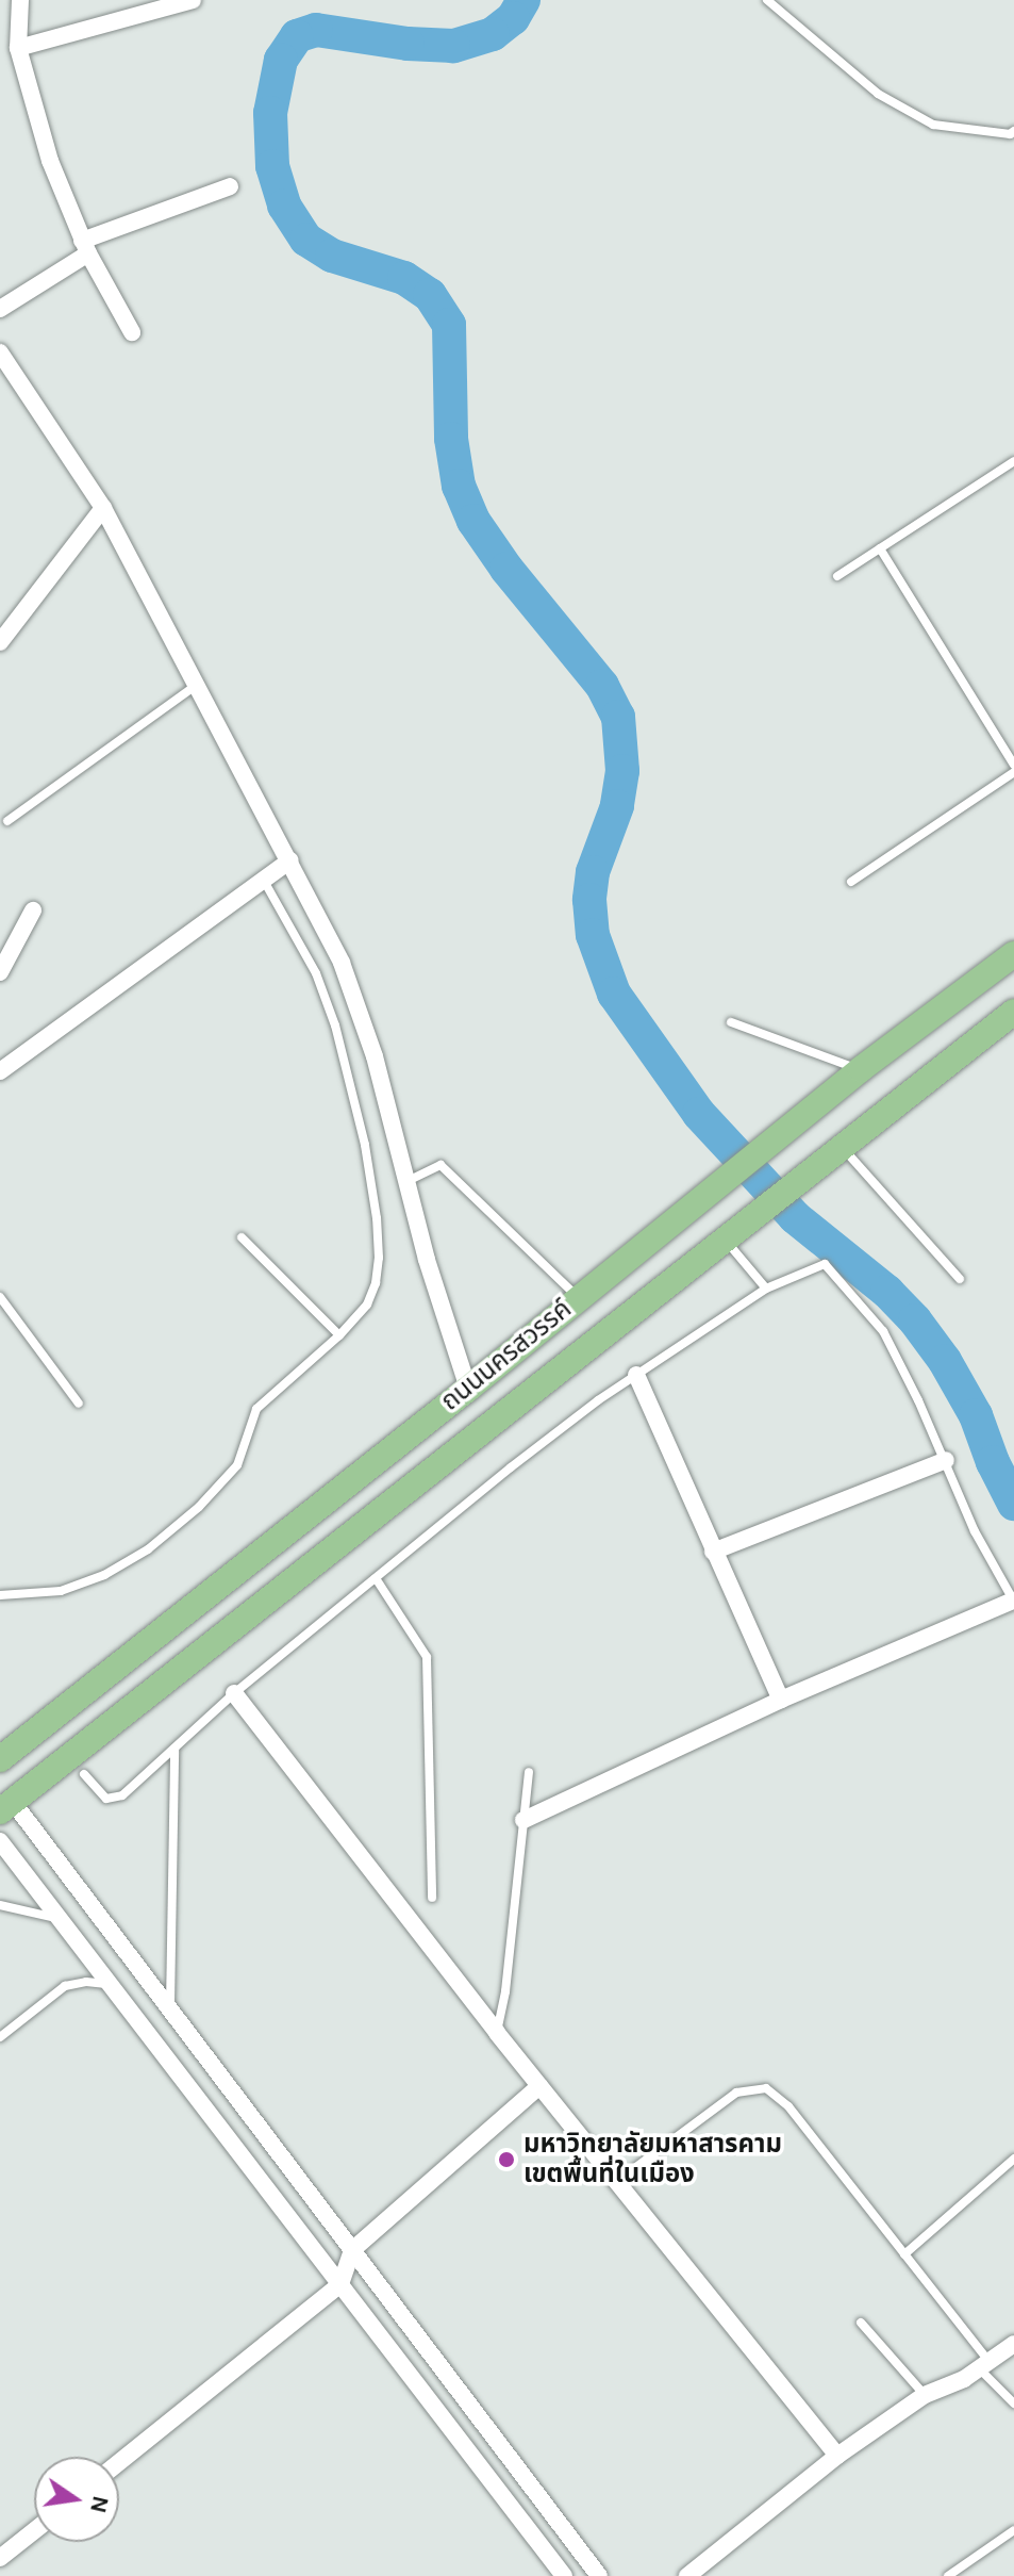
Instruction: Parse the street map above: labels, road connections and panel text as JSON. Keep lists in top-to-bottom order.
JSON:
{
  "streets": {
    "main road": ["ถนนนครสวรรค์"]
  },
  "places": ["มหาวิทยาลัยมหาสารคาม เขตพื้นที่ในเมือง"],
  "north": "right"
}
